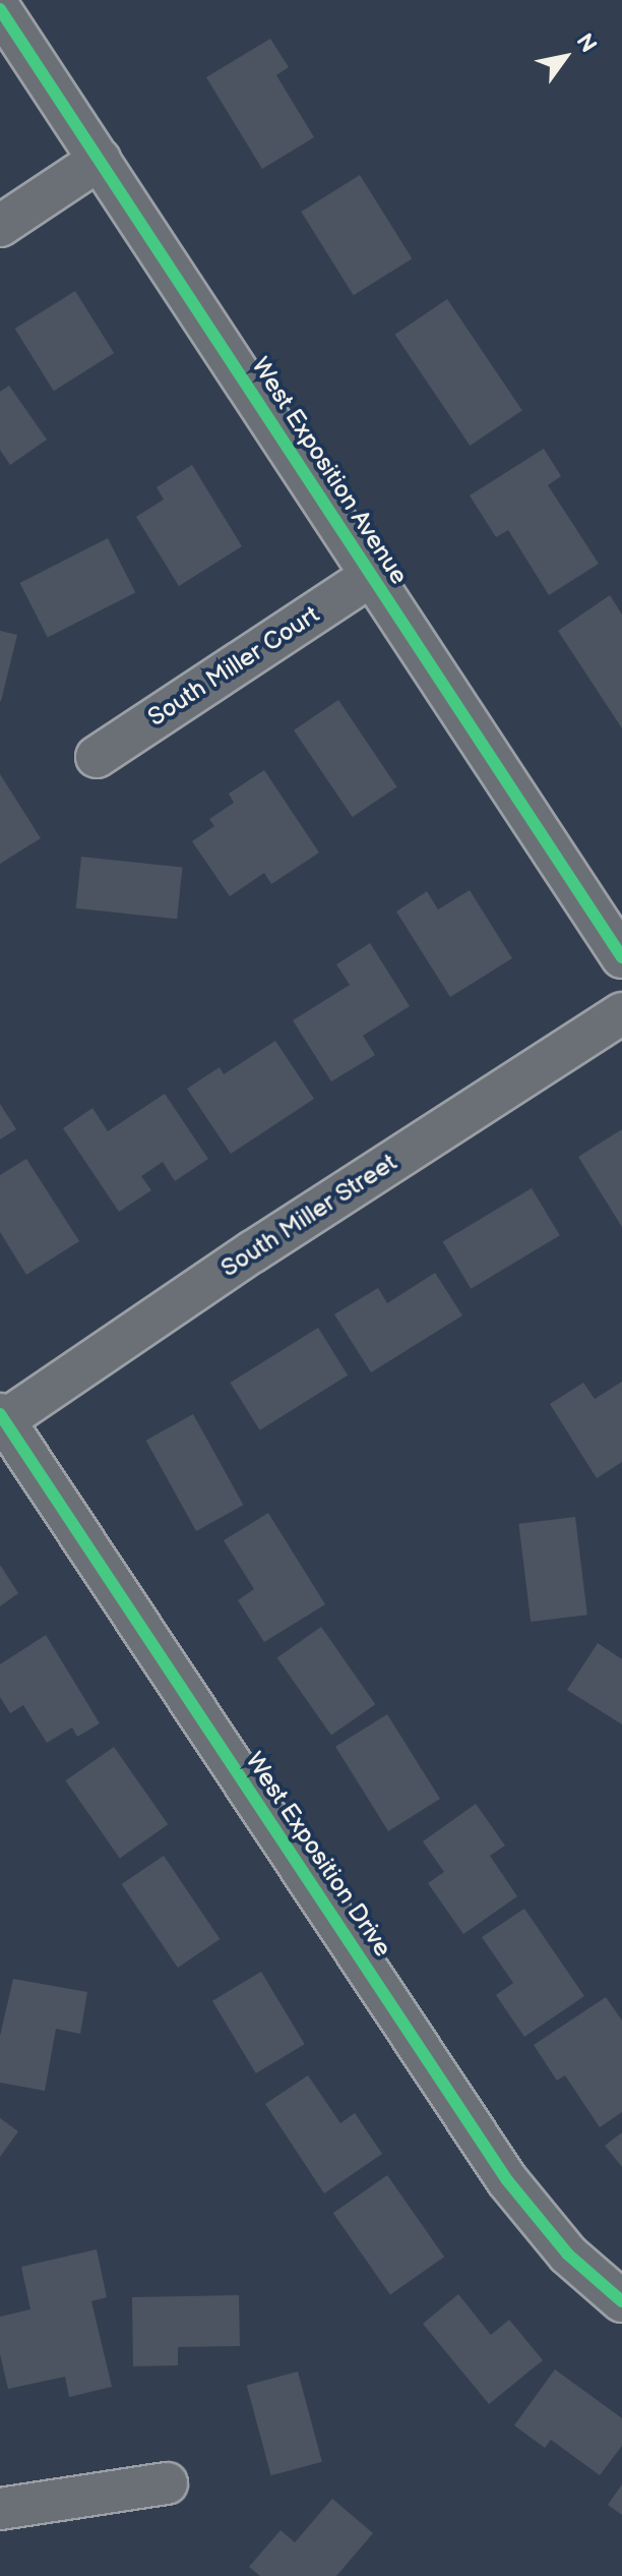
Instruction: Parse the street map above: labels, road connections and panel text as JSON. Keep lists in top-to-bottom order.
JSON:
{
  "streets": {
    "street": [
      "West Exposition Avenue",
      "South Miller Court",
      "South Miller Street",
      "West Exposition Drive"
    ]
  },
  "crossings": [
    ["West Exposition Avenue", "South Miller Court"],
    ["South Miller Street", "West Exposition Drive"]
  ],
  "north": "top right"
}
